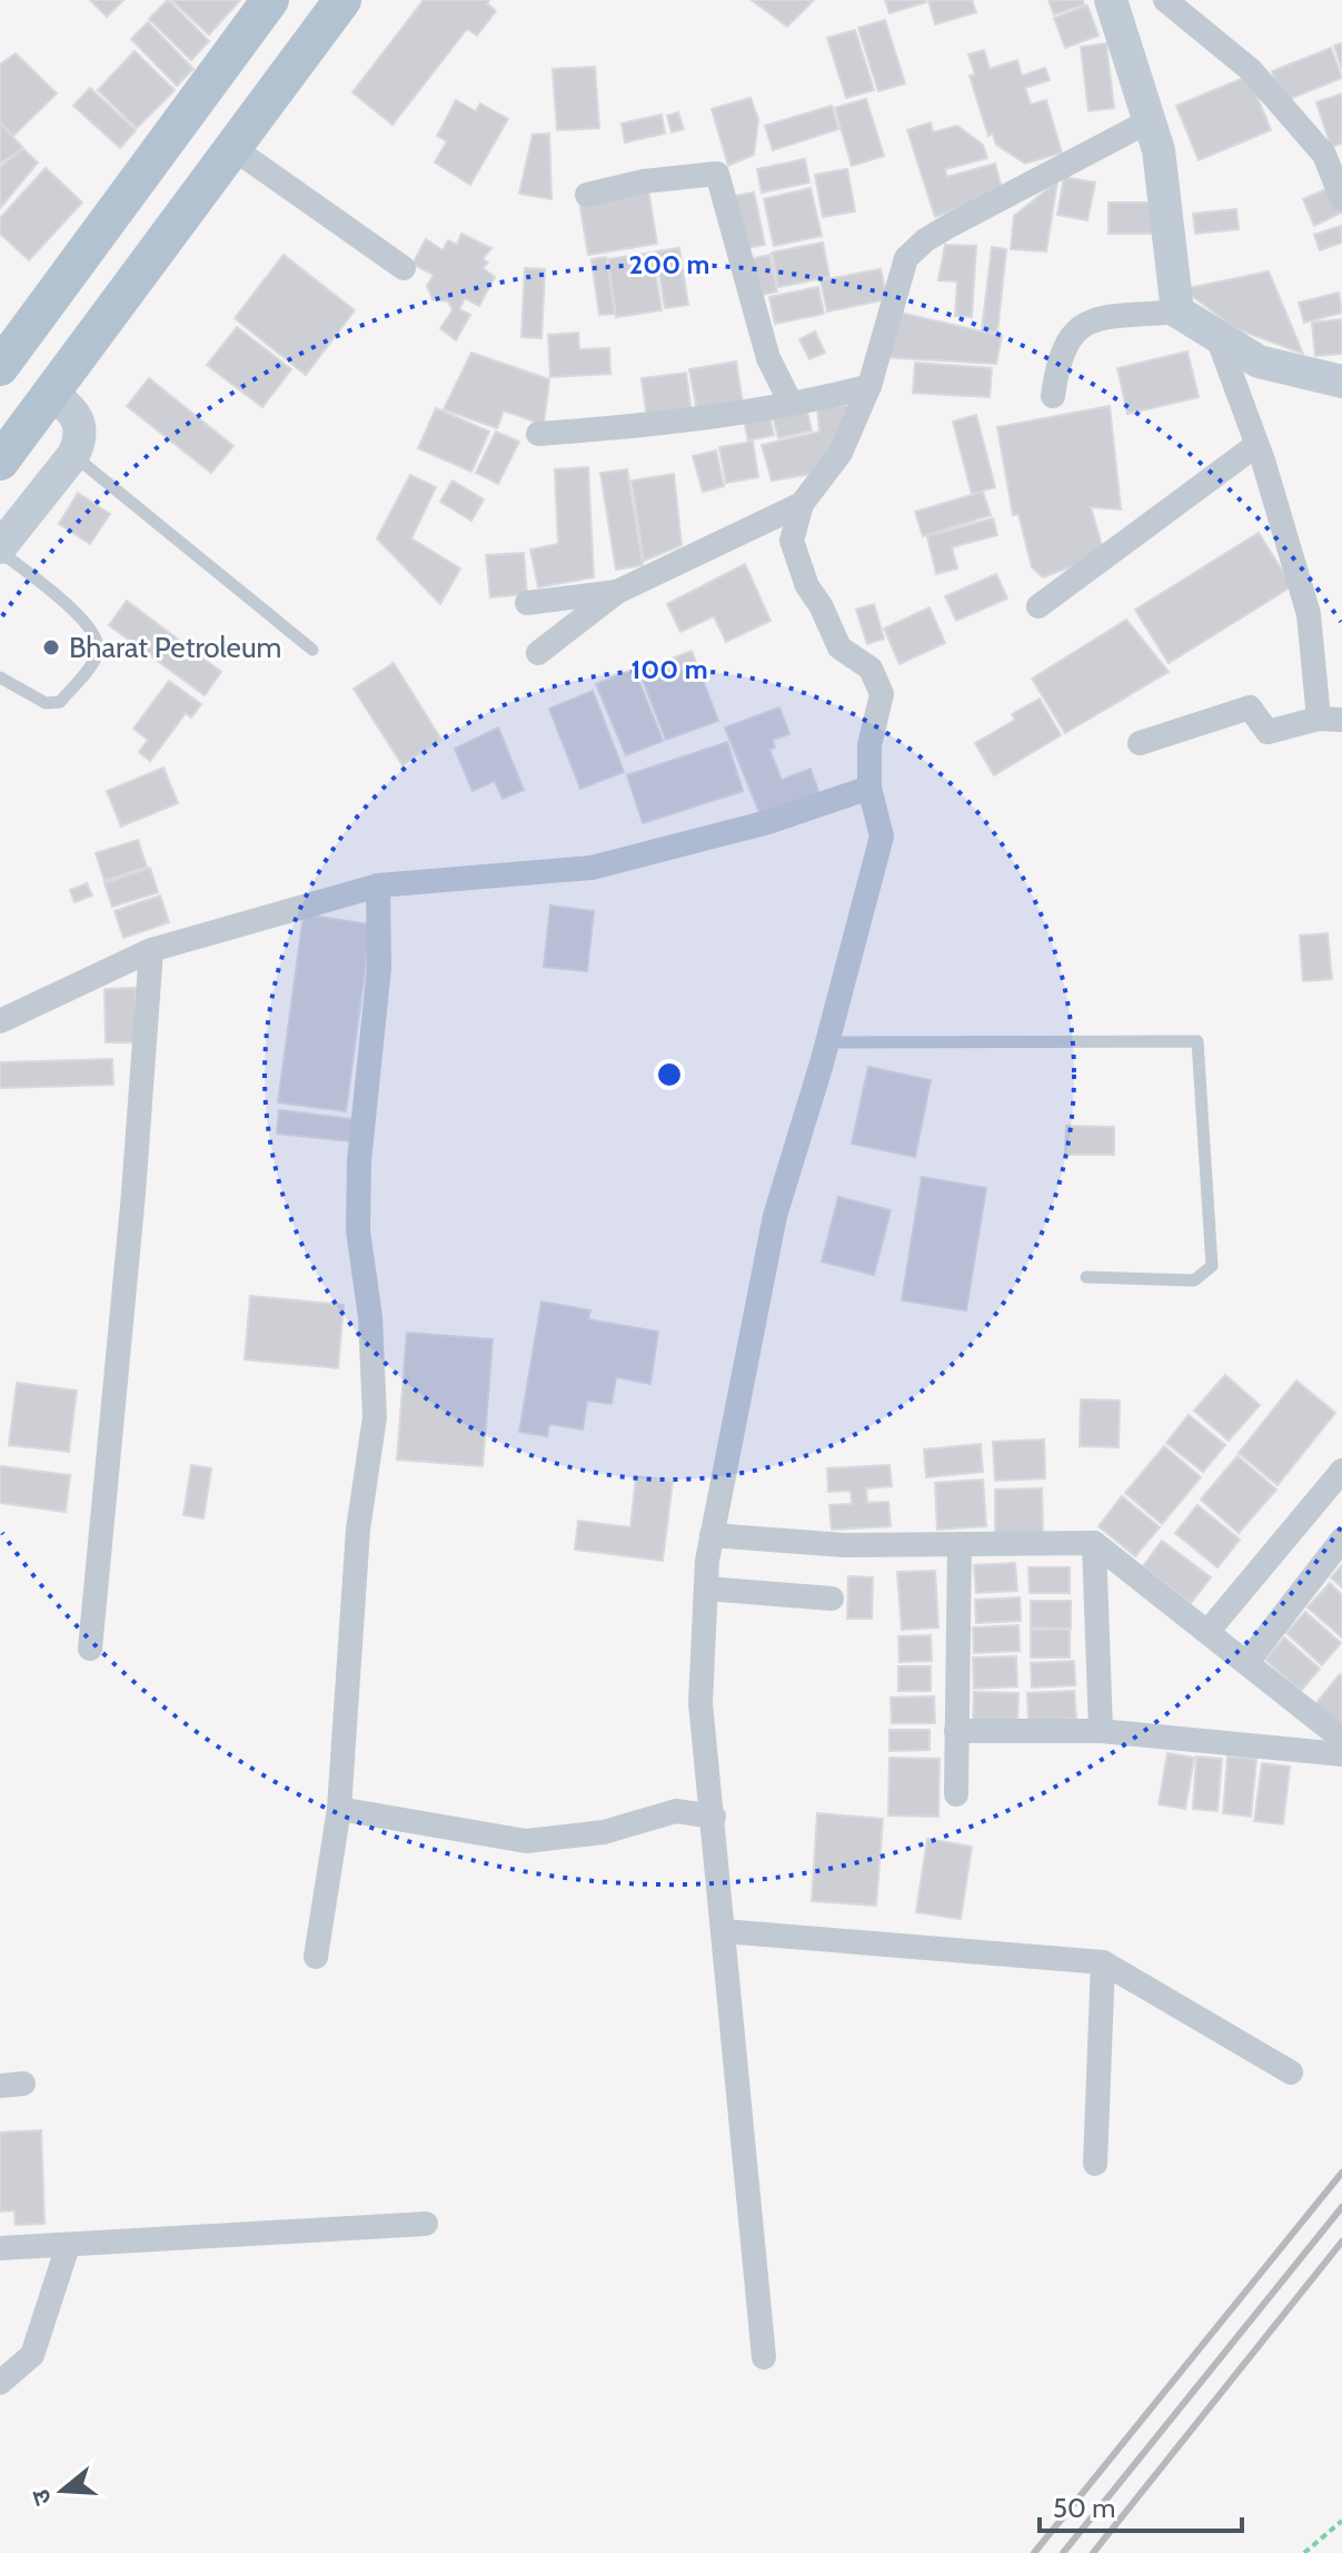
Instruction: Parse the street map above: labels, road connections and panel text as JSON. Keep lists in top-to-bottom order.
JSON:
{
  "places": ["Bharat Petroleum"],
  "scale_bar": "50 m",
  "north": "left",
  "rings": ["200 m", "100 m"]
}
